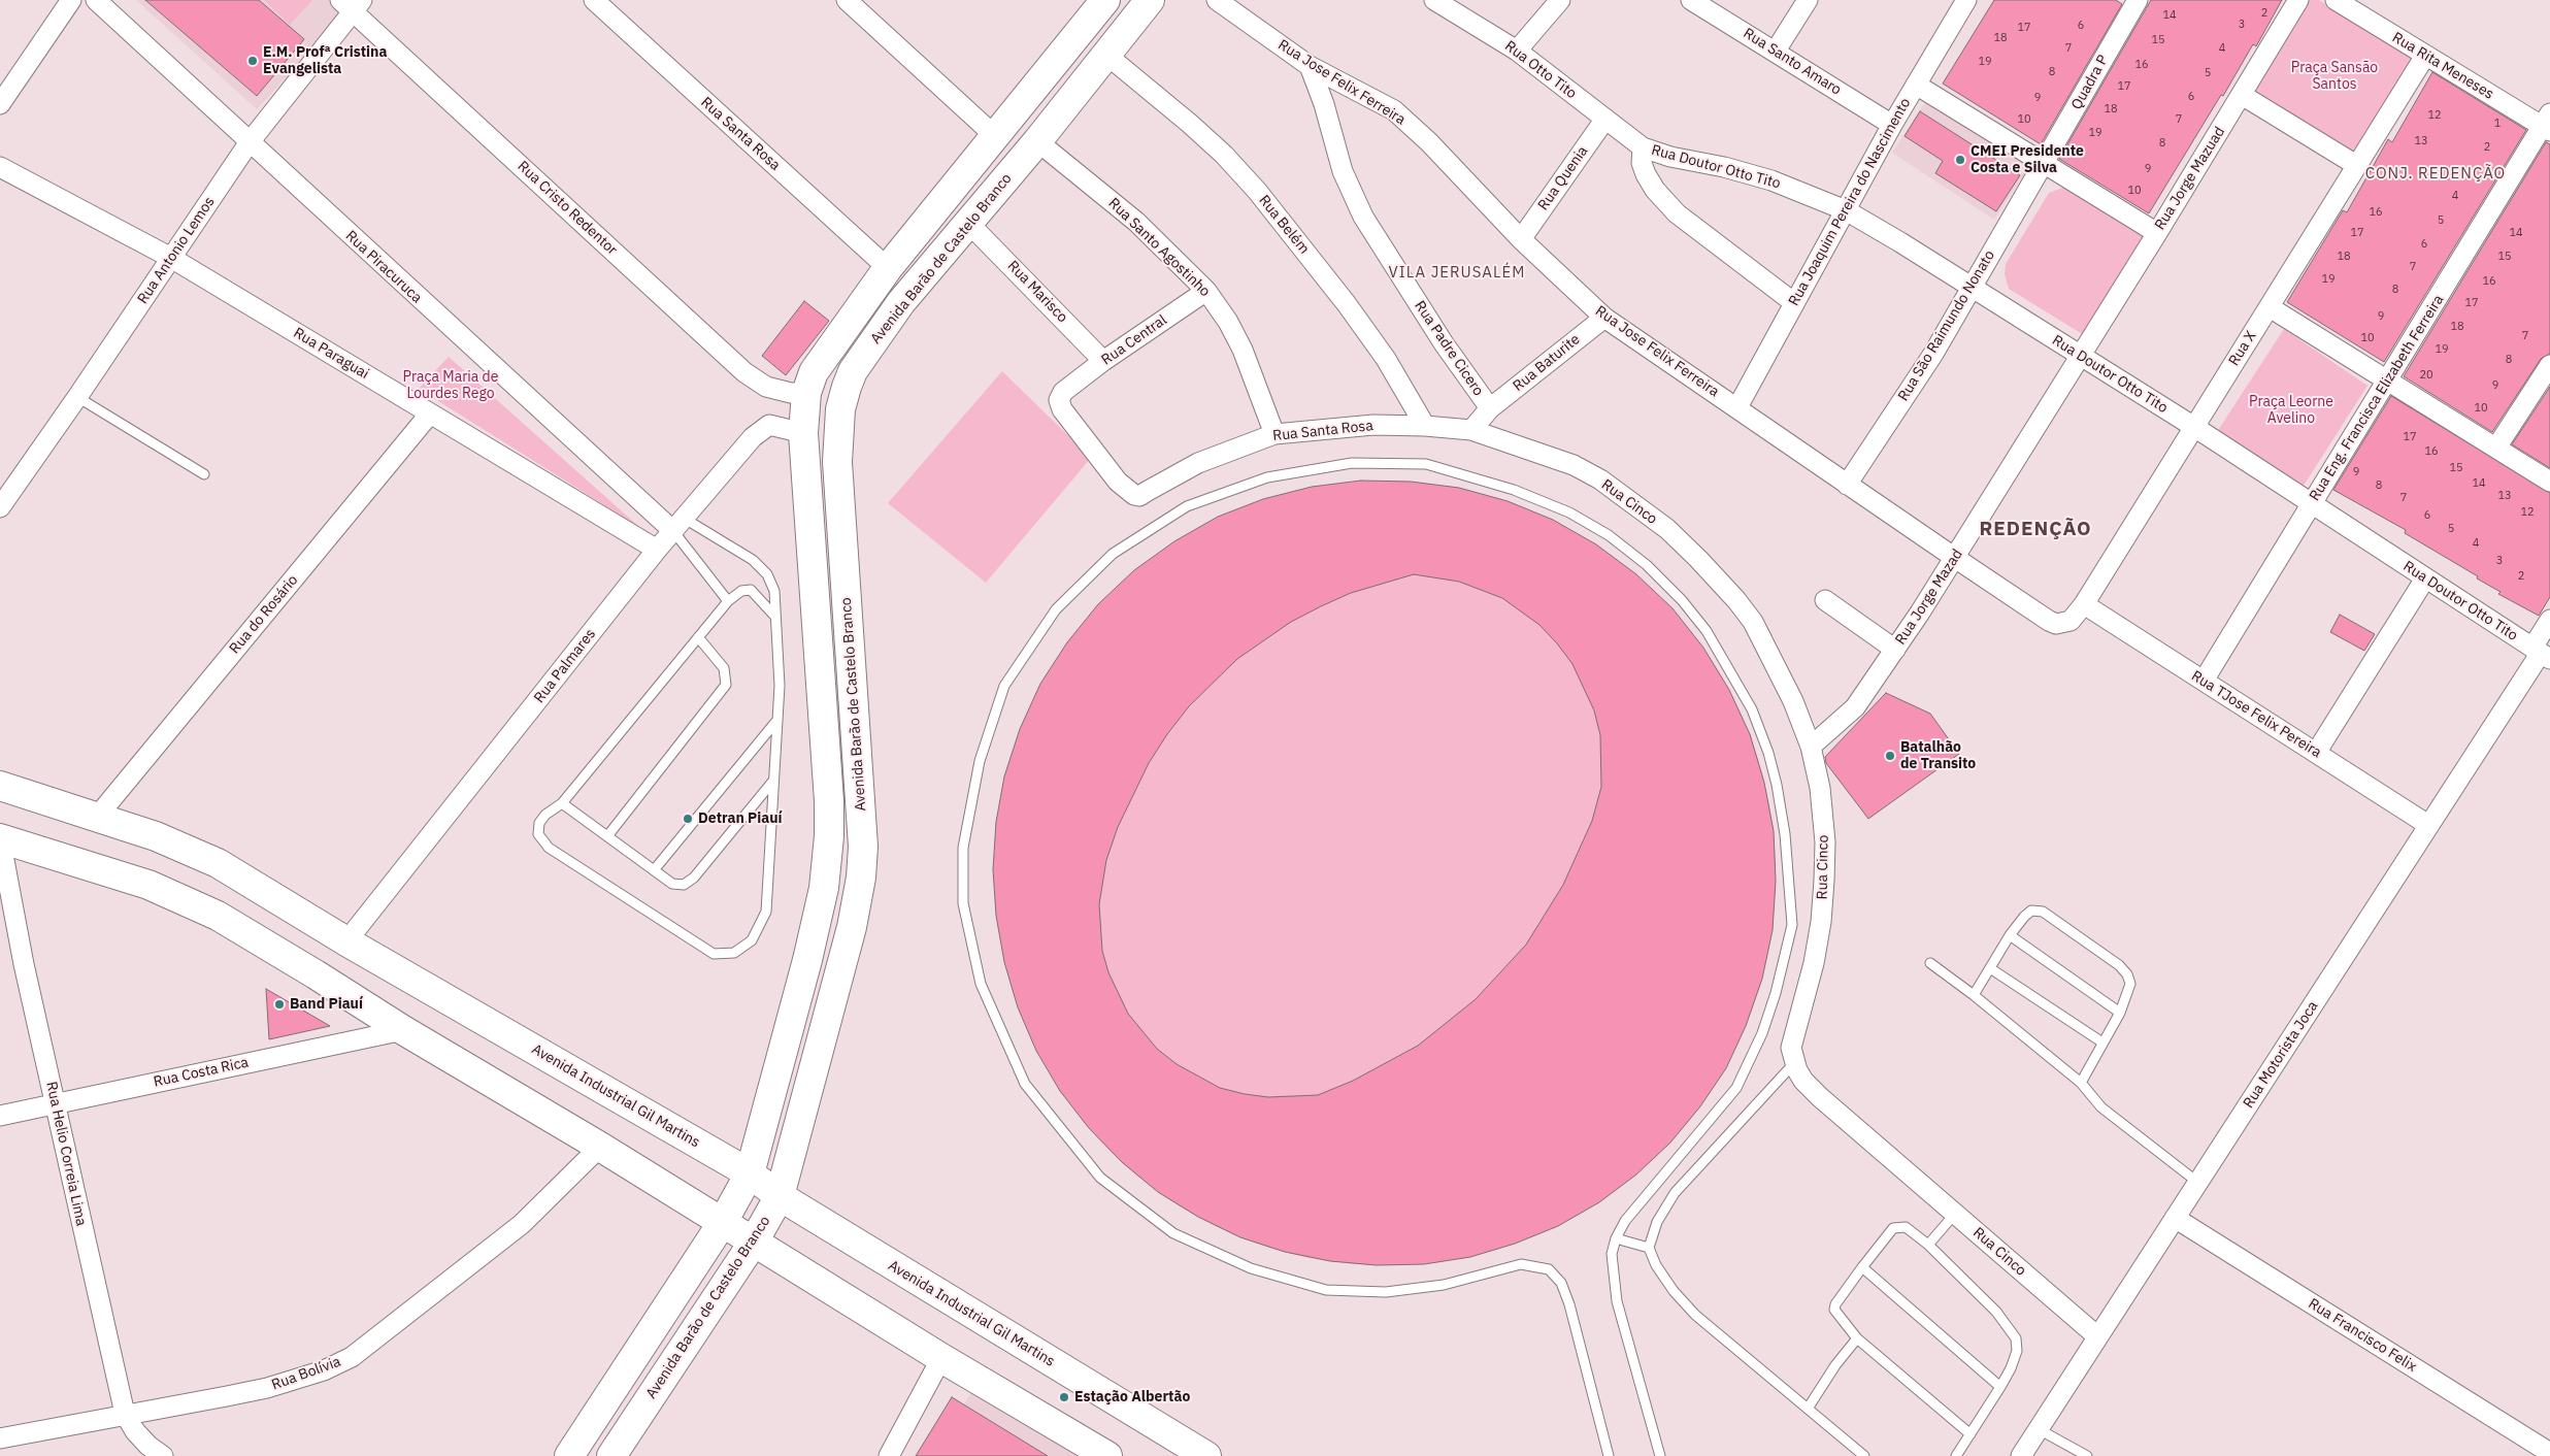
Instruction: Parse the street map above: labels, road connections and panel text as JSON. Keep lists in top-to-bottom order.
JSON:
{
  "streets": {
    "main road": ["Avenida Barão de Castelo Branco", "Avenida Industrial Gil Martins"],
    "street": [
      "Rua Santo Amaro",
      "Rua Rita Meneses",
      "Rua Otto Tito",
      "Rua Jose Felix Ferreira",
      "Quadra P",
      "Rua Santa Rosa",
      "Rua Doutor Otto Tito",
      "Rua Quenia",
      "Rua Jorge Mazuad",
      "Rua Joaquim Pereira do Nascimento",
      "Rua Cristo Redentor",
      "Rua Belém",
      "Rua Santo Agostinho",
      "Rua Antonio Lemos",
      "Rua Piracuruca",
      "Rua Marisco",
      "Rua São Raimundo Nonato",
      "Rua Central",
      "Rua Padre Cicero",
      "Rua X",
      "Rua Paraguai",
      "Rua Baturite",
      "Rua Eng. Francisca Elizabeth Ferreira",
      "Rua Cinco",
      "Rua Jorge Mazad",
      "Rua do Rosário",
      "Rua Palmares",
      "Rua TJose Felix Pereira",
      "Rua Motorista Joca",
      "Rua Costa Rica",
      "Rua Helio Correia Lima",
      "Rua Francisco Felix",
      "Rua Bolívia"
    ]
  },
  "crossings": [
    ["Rua Santo Amaro", "Rua Joaquim Pereira do Nascimento"],
    ["Rua Rita Meneses", "Rua X"],
    ["Rua Rita Meneses", "Rua Eng. Francisca Elizabeth Ferreira"],
    ["Rua Otto Tito", "Rua Doutor Otto Tito"],
    ["Rua Otto Tito", "Rua Quenia"],
    ["Rua Jose Felix Ferreira", "Rua Quenia"],
    ["Rua Jose Felix Ferreira", "Rua Joaquim Pereira do Nascimento"],
    ["Rua Jose Felix Ferreira", "Rua São Raimundo Nonato"],
    ["Rua Jose Felix Ferreira", "Rua Padre Cicero"],
    ["Rua Jose Felix Ferreira", "Rua X"],
    ["Rua Jose Felix Ferreira", "Rua Baturite"],
    ["Rua Jose Felix Ferreira", "Rua Jorge Mazad"],
    ["Quadra P", "Rua São Raimundo Nonato"],
    ["Rua Santa Rosa", "Rua Belém"],
    ["Rua Santa Rosa", "Rua Santo Agostinho"],
    ["Rua Santa Rosa", "Rua Central"],
    ["Rua Santa Rosa", "Rua Padre Cicero"],
    ["Rua Santa Rosa", "Rua Cinco"],
    ["Rua Doutor Otto Tito", "Rua Jorge Mazuad"],
    ["Rua Doutor Otto Tito", "Rua Joaquim Pereira do Nascimento"],
    ["Rua Doutor Otto Tito", "Rua São Raimundo Nonato"],
    ["Rua Doutor Otto Tito", "Rua X"],
    ["Rua Doutor Otto Tito", "Rua Eng. Francisca Elizabeth Ferreira"],
    ["Rua Doutor Otto Tito", "Rua Jorge Mazad"],
    ["Rua Doutor Otto Tito", "Rua Motorista Joca"],
    ["Rua Jorge Mazuad", "Rua Jorge Mazad"],
    ["Rua Cristo Redentor", "Rua Antonio Lemos"],
    ["Rua Belém", "Avenida Barão de Castelo Branco"],
    ["Rua Santo Agostinho", "Avenida Barão de Castelo Branco"],
    ["Rua Santo Agostinho", "Rua Central"],
    ["Rua Antonio Lemos", "Rua Piracuruca"],
    ["Rua Antonio Lemos", "Rua Paraguai"],
    ["Avenida Barão de Castelo Branco", "Rua Marisco"],
    ["Avenida Barão de Castelo Branco", "Avenida Industrial Gil Martins"],
    ["Rua Piracuruca", "Rua Palmares"],
    ["Rua Marisco", "Rua Central"],
    ["Rua Padre Cicero", "Rua Baturite"],
    ["Rua Padre Cicero", "Rua Cinco"],
    ["Rua X", "Rua TJose Felix Pereira"],
    ["Rua Paraguai", "Rua do Rosário"],
    ["Rua Paraguai", "Rua Palmares"],
    ["Rua Eng. Francisca Elizabeth Ferreira", "Rua TJose Felix Pereira"],
    ["Rua Cinco", "Rua Jorge Mazad"],
    ["Rua Cinco", "Rua Motorista Joca"],
    ["Rua do Rosário", "Avenida Industrial Gil Martins"],
    ["Rua Palmares", "Avenida Industrial Gil Martins"],
    ["Rua TJose Felix Pereira", "Rua Motorista Joca"],
    ["Rua Motorista Joca", "Rua Francisco Felix"],
    ["Rua Costa Rica", "Rua Helio Correia Lima"],
    ["Rua Helio Correia Lima", "Rua Bolívia"]
  ],
  "districts": ["CONJ. REDENÇÃO", "VILA JERUSALÉM", "REDENÇÃO"],
  "parks": ["Praça Sansão Santos", "Praça Maria de Lourdes Rego", "Praça Leorne Avelino"],
  "places": [
    "E.M. Profª Cristina Evangelista",
    "CMEI Presidente Costa e Silva",
    "Batalhão de Transito",
    "Detran Piauí",
    "Band Piauí",
    "Estação Albertão"
  ],
  "house_numbers": [
    "2",
    "14",
    "3",
    "6",
    "17",
    "18",
    "15",
    "7",
    "4",
    "19",
    "16",
    "8",
    "5",
    "17",
    "6",
    "9",
    "18",
    "12",
    "10",
    "7",
    "1",
    "19",
    "13",
    "8",
    "2",
    "9",
    "10",
    "4",
    "16",
    "5",
    "17",
    "14",
    "6",
    "18",
    "15",
    "7",
    "19",
    "16",
    "8",
    "17",
    "9",
    "18",
    "7",
    "10",
    "19",
    "8",
    "20",
    "9",
    "10",
    "17",
    "16",
    "15",
    "9",
    "14",
    "8",
    "13",
    "7",
    "12",
    "6",
    "5",
    "4",
    "3",
    "2"
  ]
}
